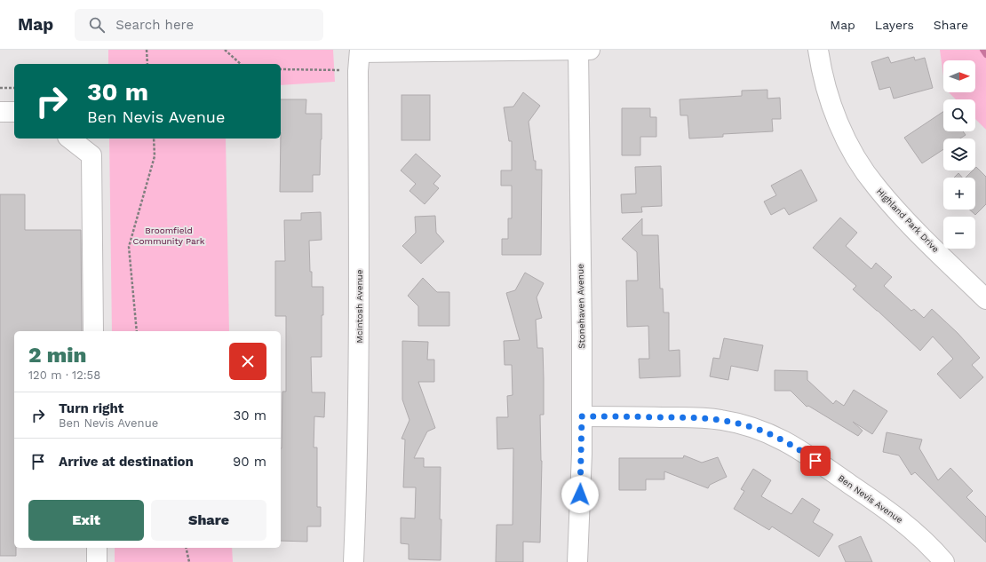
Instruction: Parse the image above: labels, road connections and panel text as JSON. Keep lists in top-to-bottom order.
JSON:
{
  "streets": {
    "street": [
      "Highland Park Drive",
      "McIntosh Avenue",
      "Stonehaven Avenue",
      "Ben Nevis Avenue"
    ]
  },
  "crossings": [
    ["Stonehaven Avenue", "Ben Nevis Avenue"]
  ],
  "parks": ["Broomfield Community Park"],
  "north": "right",
  "page": {
    "header": "Map",
    "search": "Search here",
    "nav": ["Map", "Layers", "Share"],
    "map_buttons": ["+", "−"],
    "turn": ["30 m", "Ben Nevis Avenue"],
    "heading": ["2 min", "120 m · 12:58"],
    "list": [
      {
        "name": "Turn right",
        "note": "Ben Nevis Avenue",
        "value": "30 m"
      },
      {
        "name": "Arrive at destination",
        "value": "90 m"
      }
    ],
    "buttons": ["Exit", "Share"]
  }
}
